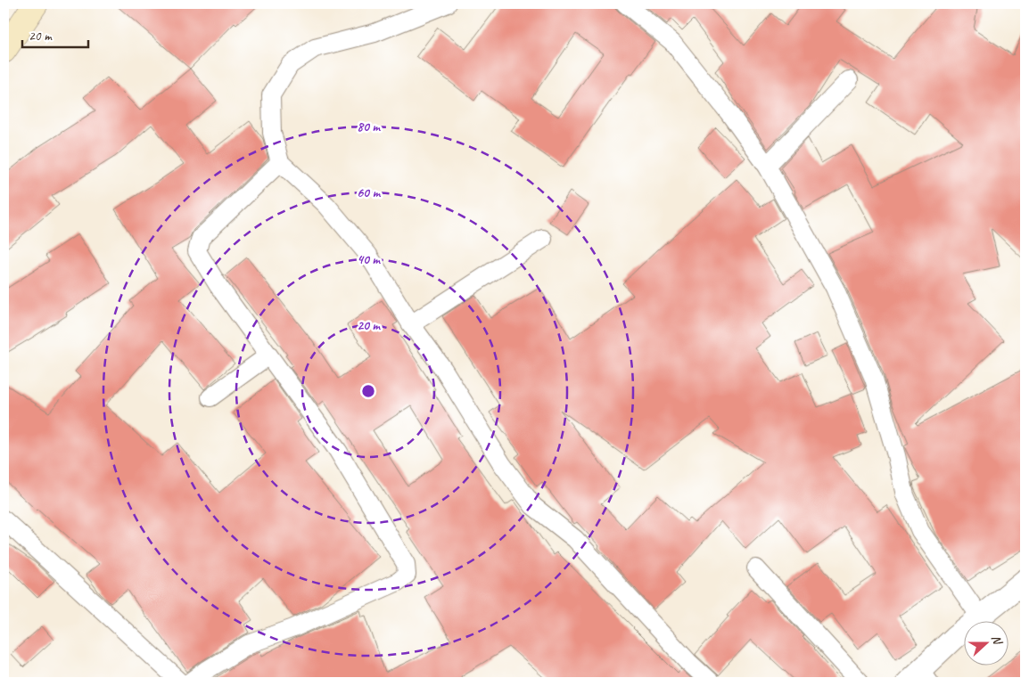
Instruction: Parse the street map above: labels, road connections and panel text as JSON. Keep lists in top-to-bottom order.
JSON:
{
  "scale_bar": "20 m",
  "north": "right",
  "rings": [
    "80 m",
    "60 m",
    "40 m",
    "20 m"
  ]
}
